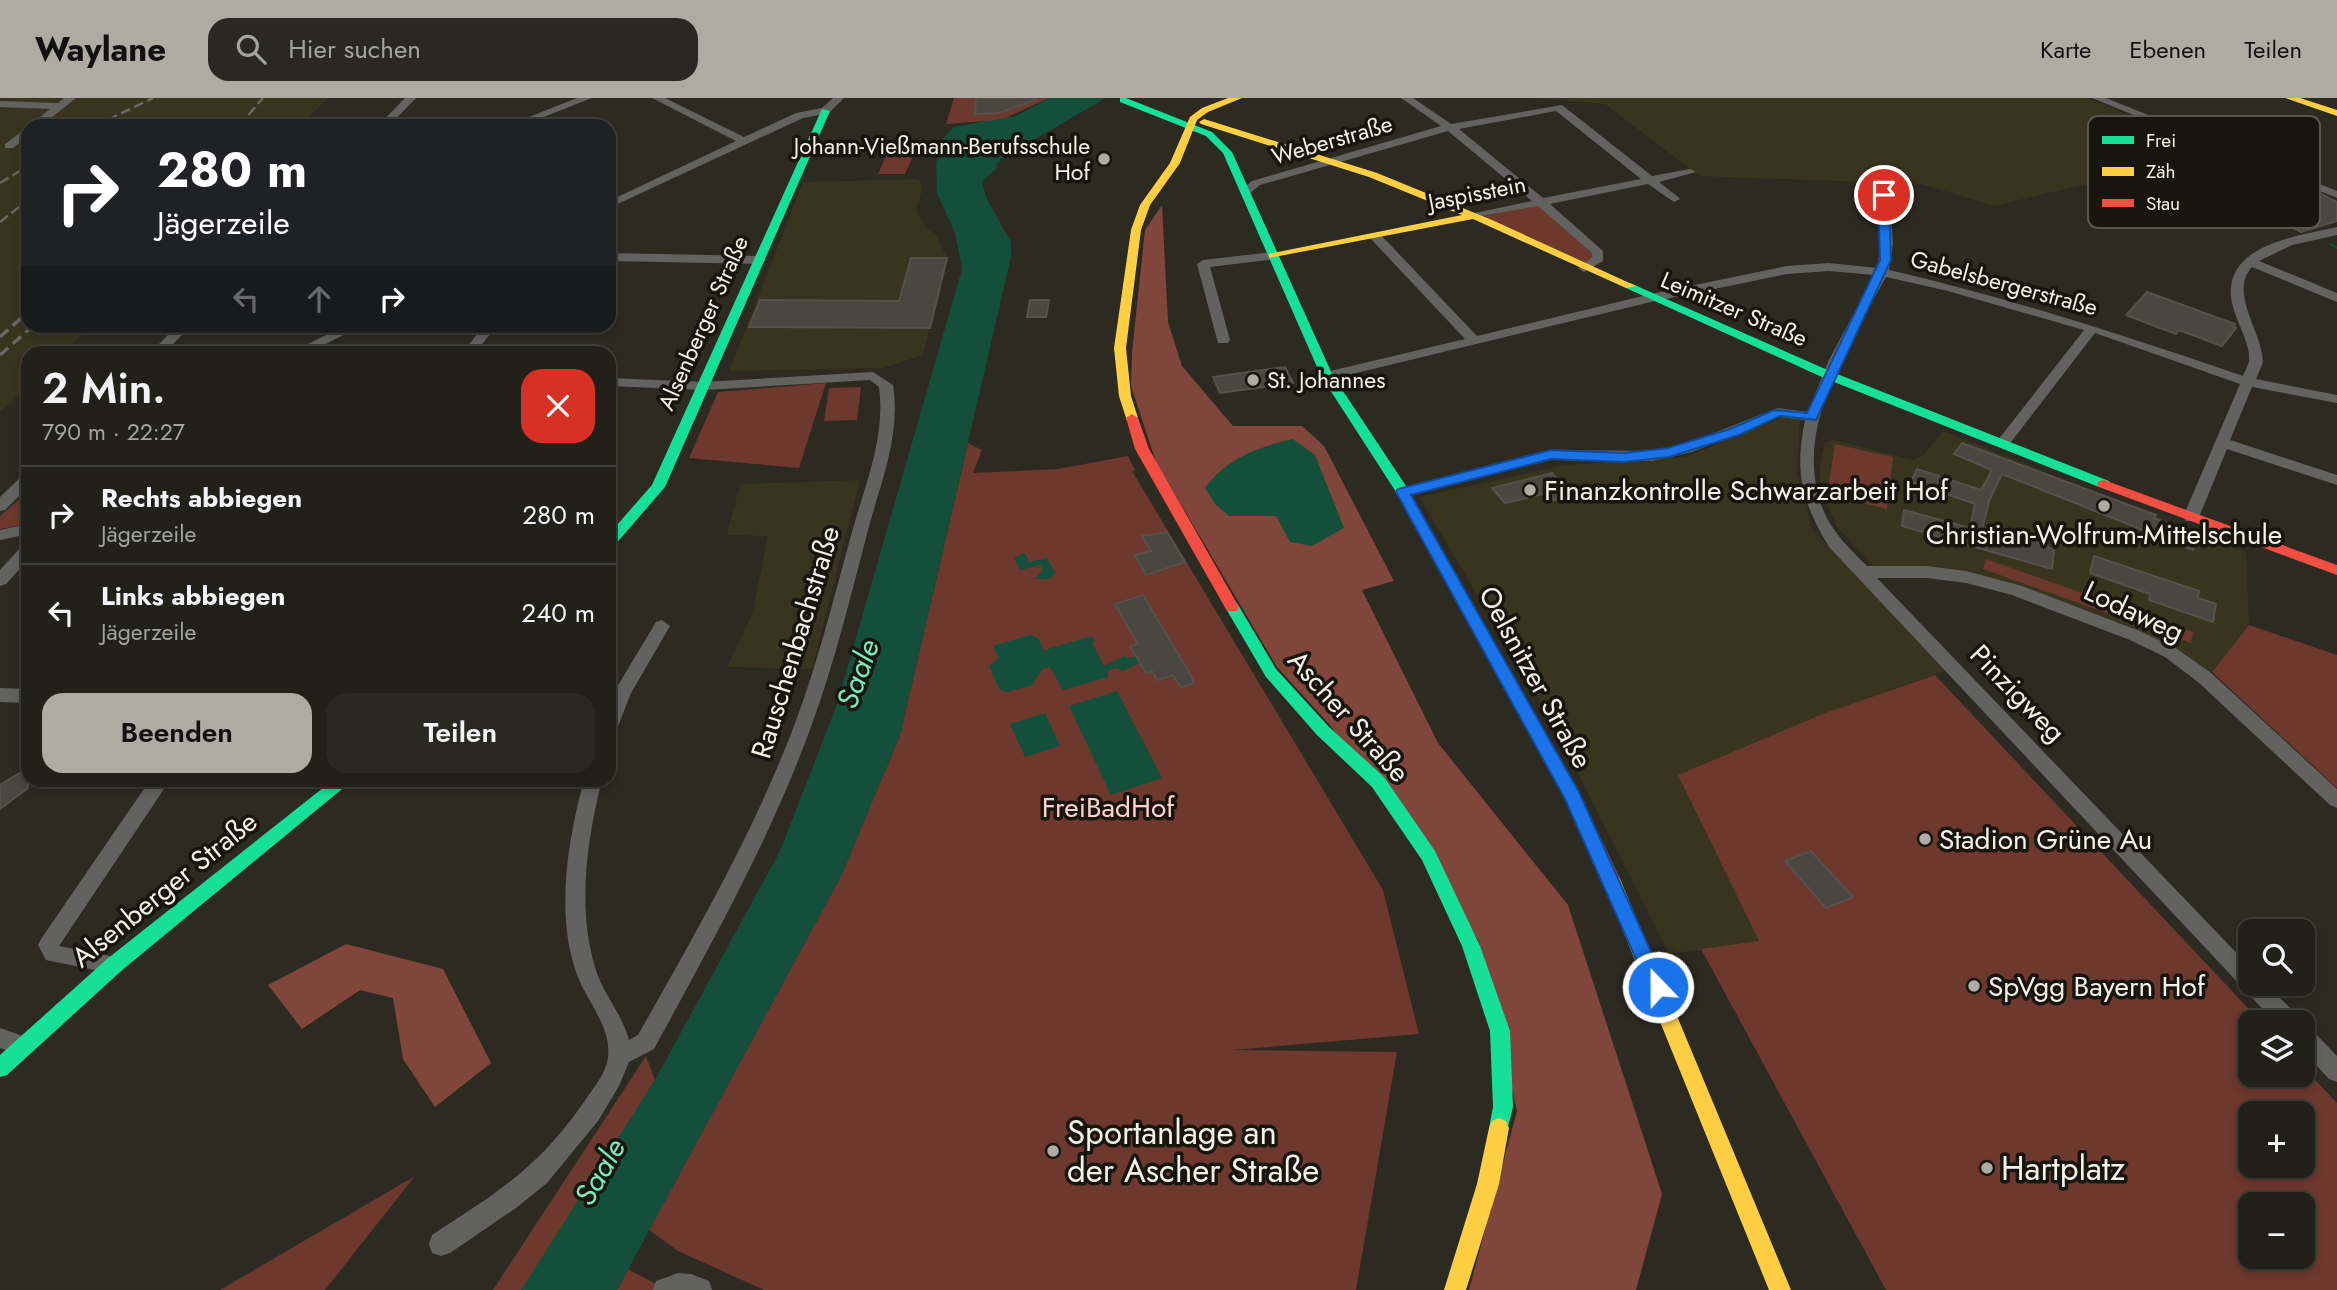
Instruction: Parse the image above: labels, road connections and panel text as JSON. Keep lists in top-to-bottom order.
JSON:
{
  "streets": {
    "street": [
      "Weberstraße",
      "Jaspisstein",
      "Gabelsbergerstraße",
      "Leimitzer Straße",
      "Alsenberger Straße",
      "Lodaweg",
      "Rauschenbachstraße",
      "Oelsnitzer Straße",
      "Pinzigweg",
      "Ascher Straße"
    ]
  },
  "crossings": [
    ["Weberstraße", "Jaspisstein"],
    ["Weberstraße", "Leimitzer Straße"],
    ["Weberstraße", "Oelsnitzer Straße"],
    ["Jaspisstein", "Leimitzer Straße"],
    ["Jaspisstein", "Oelsnitzer Straße"],
    ["Gabelsbergerstraße", "Leimitzer Straße"],
    ["Gabelsbergerstraße", "Oelsnitzer Straße"],
    ["Gabelsbergerstraße", "Pinzigweg"],
    ["Leimitzer Straße", "Oelsnitzer Straße"],
    ["Leimitzer Straße", "Pinzigweg"],
    ["Leimitzer Straße", "Ascher Straße"],
    ["Alsenberger Straße", "Rauschenbachstraße"],
    ["Lodaweg", "Pinzigweg"],
    ["Oelsnitzer Straße", "Ascher Straße"]
  ],
  "water": ["Saale"],
  "parks": ["FreiBadHof"],
  "places": [
    "Johann-Vießmann-Berufsschule Hof",
    "St. Johannes",
    "Finanzkontrolle Schwarzarbeit Hof",
    "Christian-Wolfrum-Mittelschule",
    "Stadion Grüne Au",
    "SpVgg Bayern Hof",
    "Sportanlage an der Ascher Straße",
    "Hartplatz"
  ],
  "legend": ["Frei", "Zäh", "Stau"],
  "page": {
    "header": "Waylane",
    "search": "Hier suchen",
    "nav": ["Karte", "Ebenen", "Teilen"],
    "turn": ["280 m", "Jägerzeile"],
    "heading": ["2 Min.", "790 m · 22:27"],
    "list": [
      {
        "name": "Rechts abbiegen",
        "note": "Jägerzeile",
        "value": "280 m"
      },
      {
        "name": "Links abbiegen",
        "note": "Jägerzeile",
        "value": "240 m"
      }
    ],
    "buttons": ["Beenden", "Teilen"],
    "map_buttons": ["+", "−"]
  }
}
